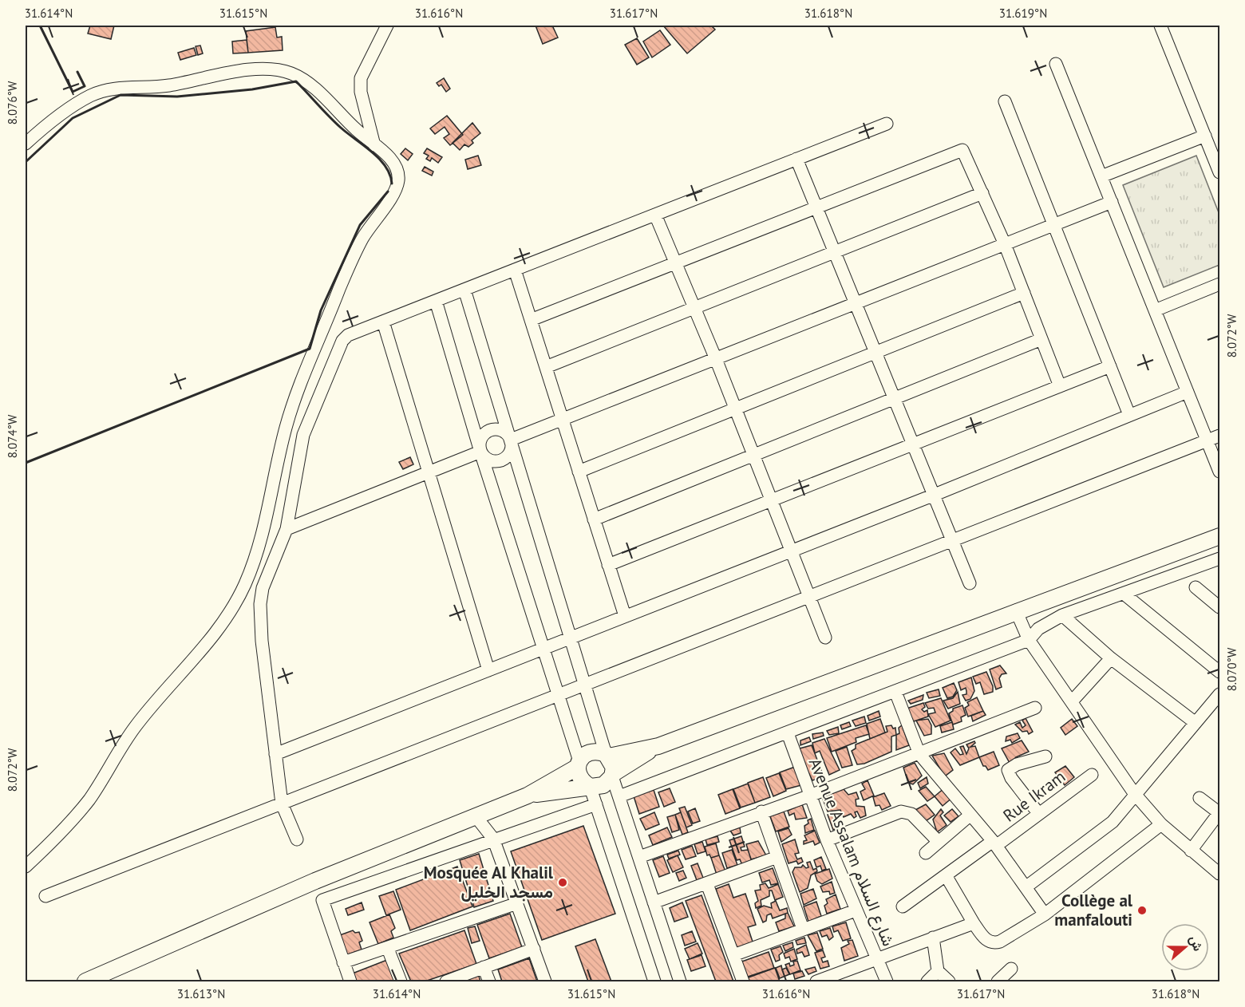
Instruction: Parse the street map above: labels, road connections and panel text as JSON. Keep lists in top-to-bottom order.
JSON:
{
  "streets": {
    "street": ["Rue Ikram", "Avenue Assalam شارع السلام"]
  },
  "places": ["Mosquée Al Khalil مسجد الخليل", "Collège al manfalouti"],
  "north": "right",
  "coordinates": [
    "31.614°N",
    "31.615°N",
    "31.616°N",
    "31.617°N",
    "31.618°N",
    "31.619°N",
    "8.076°W",
    "8.072°W",
    "8.074°W",
    "8.070°W",
    "31.613°N"
  ]
}
